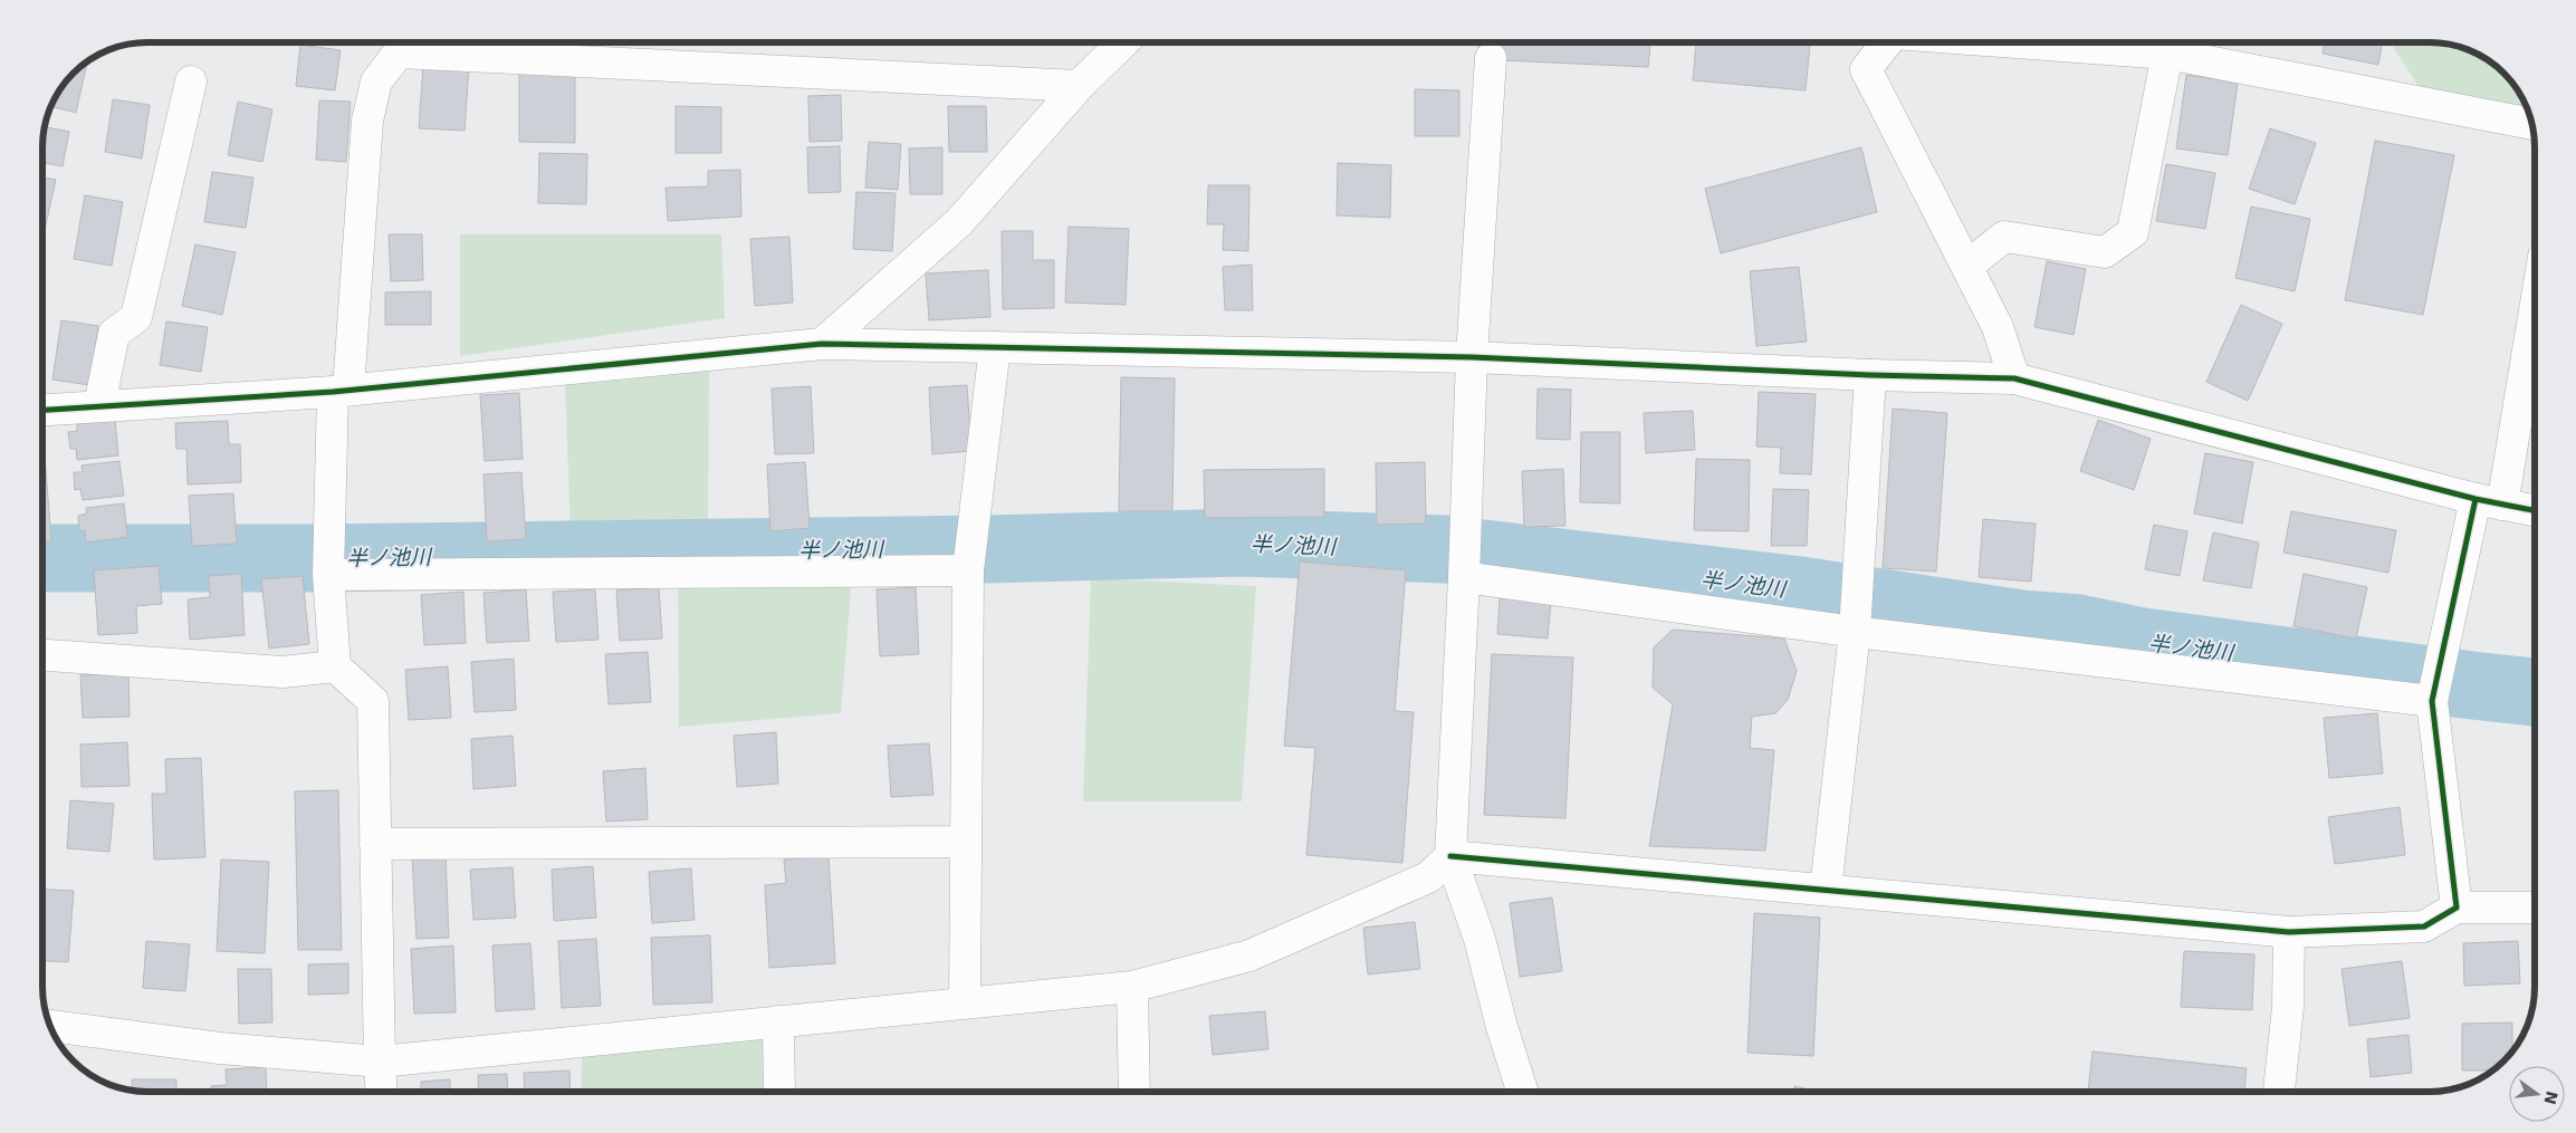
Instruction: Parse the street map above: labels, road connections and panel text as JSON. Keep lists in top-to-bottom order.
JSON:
{
  "water": ["半ノ池川"],
  "north": "right"
}
